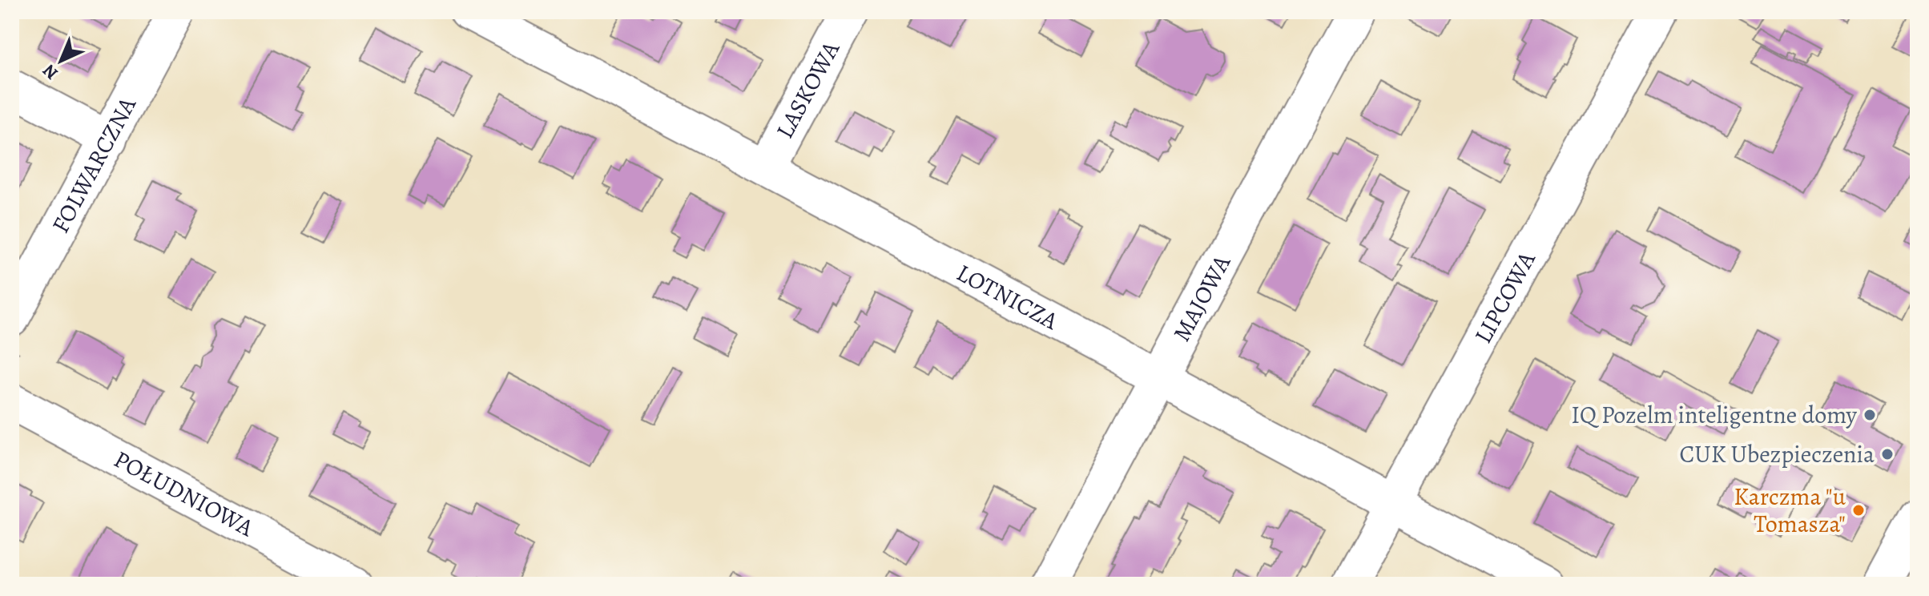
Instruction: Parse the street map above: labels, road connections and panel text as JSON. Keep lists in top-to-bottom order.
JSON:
{
  "streets": {
    "street": [
      "LASKOWA",
      "FOLWARCZNA",
      "LOTNICZA",
      "MAJOWA",
      "LIPCOWA",
      "POŁUDNIOWA"
    ]
  },
  "crossings": [
    ["LASKOWA", "LOTNICZA"],
    ["LOTNICZA", "MAJOWA"],
    ["LOTNICZA", "LIPCOWA"]
  ],
  "places": ["IQ Pozelm inteligentne domy", "CUK Ubezpieczenia", "Karczma \"u Tomasza\""],
  "north": "bottom left"
}
